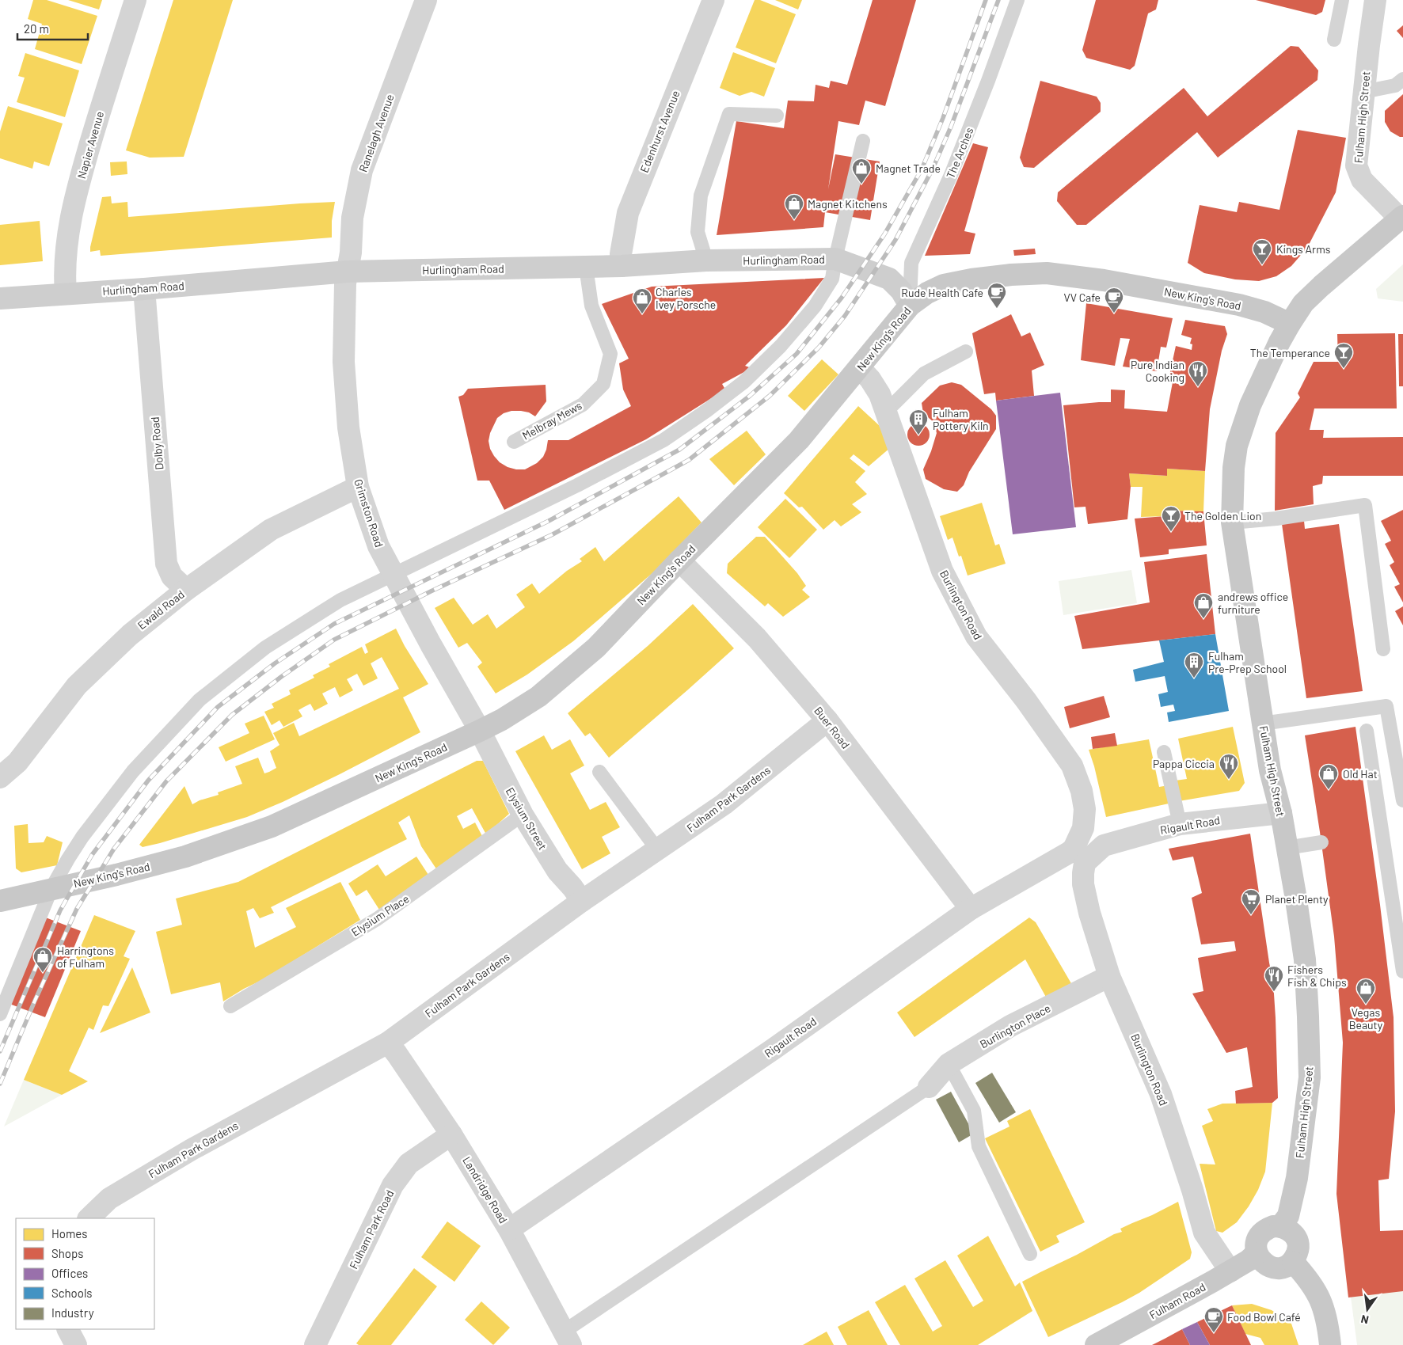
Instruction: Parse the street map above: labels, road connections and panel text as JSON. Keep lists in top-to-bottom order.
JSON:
{
  "streets": {
    "main road": ["Fulham High Street", "New King's Road", "Fulham Road"],
    "street": [
      "Edenhurst Avenue",
      "Ranelagh Avenue",
      "Napier Avenue",
      "Hurlingham Road",
      "Dolby Road",
      "Grimston Road",
      "Burlington Road",
      "Ewald Road",
      "Buer Road",
      "Fulham Park Gardens",
      "Elysium Street",
      "Rigault Road",
      "Burlington Place",
      "Landridge Road",
      "Fulham Park Road"
    ],
    "lane": ["The Arches", "Melbray Mews", "Elysium Place"]
  },
  "crossings": [
    ["Fulham High Street", "New King's Road"],
    ["Fulham High Street", "Rigault Road"],
    ["Fulham High Street", "Fulham Road"],
    ["Edenhurst Avenue", "Hurlingham Road"],
    ["Ranelagh Avenue", "Hurlingham Road"],
    ["Ranelagh Avenue", "Grimston Road"],
    ["Napier Avenue", "Hurlingham Road"],
    ["The Arches", "Hurlingham Road"],
    ["The Arches", "New King's Road"],
    ["Hurlingham Road", "New King's Road"],
    ["Hurlingham Road", "Melbray Mews"],
    ["Hurlingham Road", "Dolby Road"],
    ["Hurlingham Road", "Grimston Road"],
    ["New King's Road", "Grimston Road"],
    ["New King's Road", "Burlington Road"],
    ["New King's Road", "Buer Road"],
    ["New King's Road", "Elysium Street"],
    ["Dolby Road", "Ewald Road"],
    ["Grimston Road", "Ewald Road"],
    ["Grimston Road", "Elysium Street"],
    ["Burlington Road", "Rigault Road"],
    ["Burlington Road", "Burlington Place"],
    ["Burlington Road", "Fulham Road"],
    ["Buer Road", "Fulham Park Gardens"],
    ["Buer Road", "Rigault Road"],
    ["Fulham Park Gardens", "Elysium Street"],
    ["Fulham Park Gardens", "Landridge Road"],
    ["Elysium Street", "Elysium Place"],
    ["Rigault Road", "Landridge Road"],
    ["Landridge Road", "Fulham Park Road"]
  ],
  "places": {
    "shop": [
      "Magnet Trade",
      "Magnet Kitchens",
      "Charles Ivey Porsche",
      "andrews office furniture",
      "Old Hat",
      "Harringtons of Fulham",
      "Vegas Beauty"
    ],
    "bar": ["Kings Arms", "The Temperance", "The Golden Lion"],
    "cafe": ["Rude Health Cafe", "VV Cafe", "Food Bowl Café"],
    "restaurant": ["Pure Indian Cooking", "Pappa Ciccia", "Fishers Fish & Chips"],
    "building": ["Fulham Pottery Kiln", "Fulham Pre-Prep School"],
    "supermarket": ["Planet Plenty"]
  },
  "legend": [
    "Homes",
    "Shops",
    "Offices",
    "Schools",
    "Industry"
  ],
  "scale_bar": "20 m",
  "north": "bottom"
}
